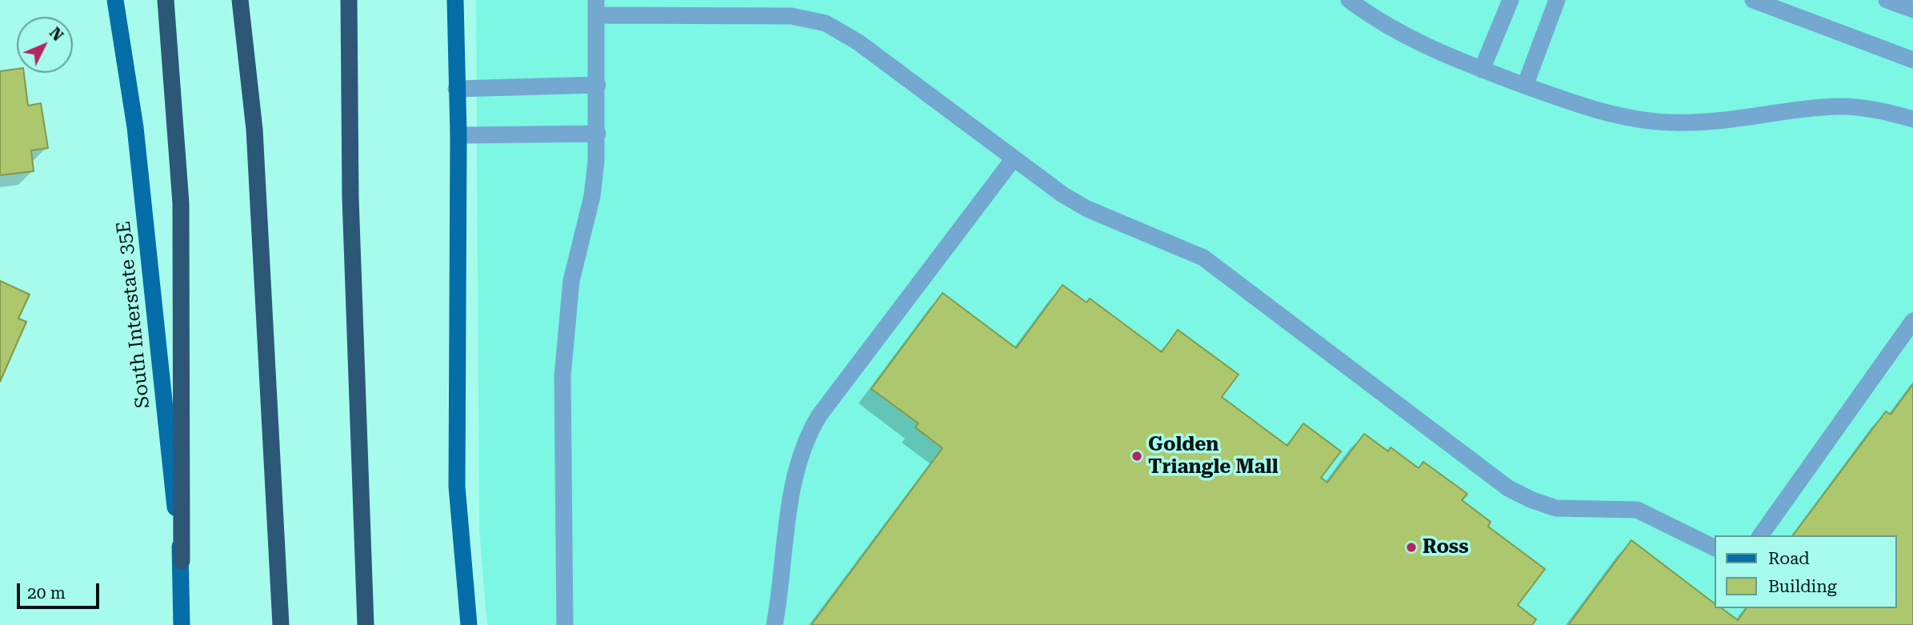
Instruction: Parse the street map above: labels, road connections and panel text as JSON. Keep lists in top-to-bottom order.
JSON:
{
  "streets": {
    "main road": ["South Interstate 35E"]
  },
  "places": ["Golden Triangle Mall", "Ross"],
  "legend": ["Road", "Building"],
  "scale_bar": "20 m",
  "north": "top right"
}
